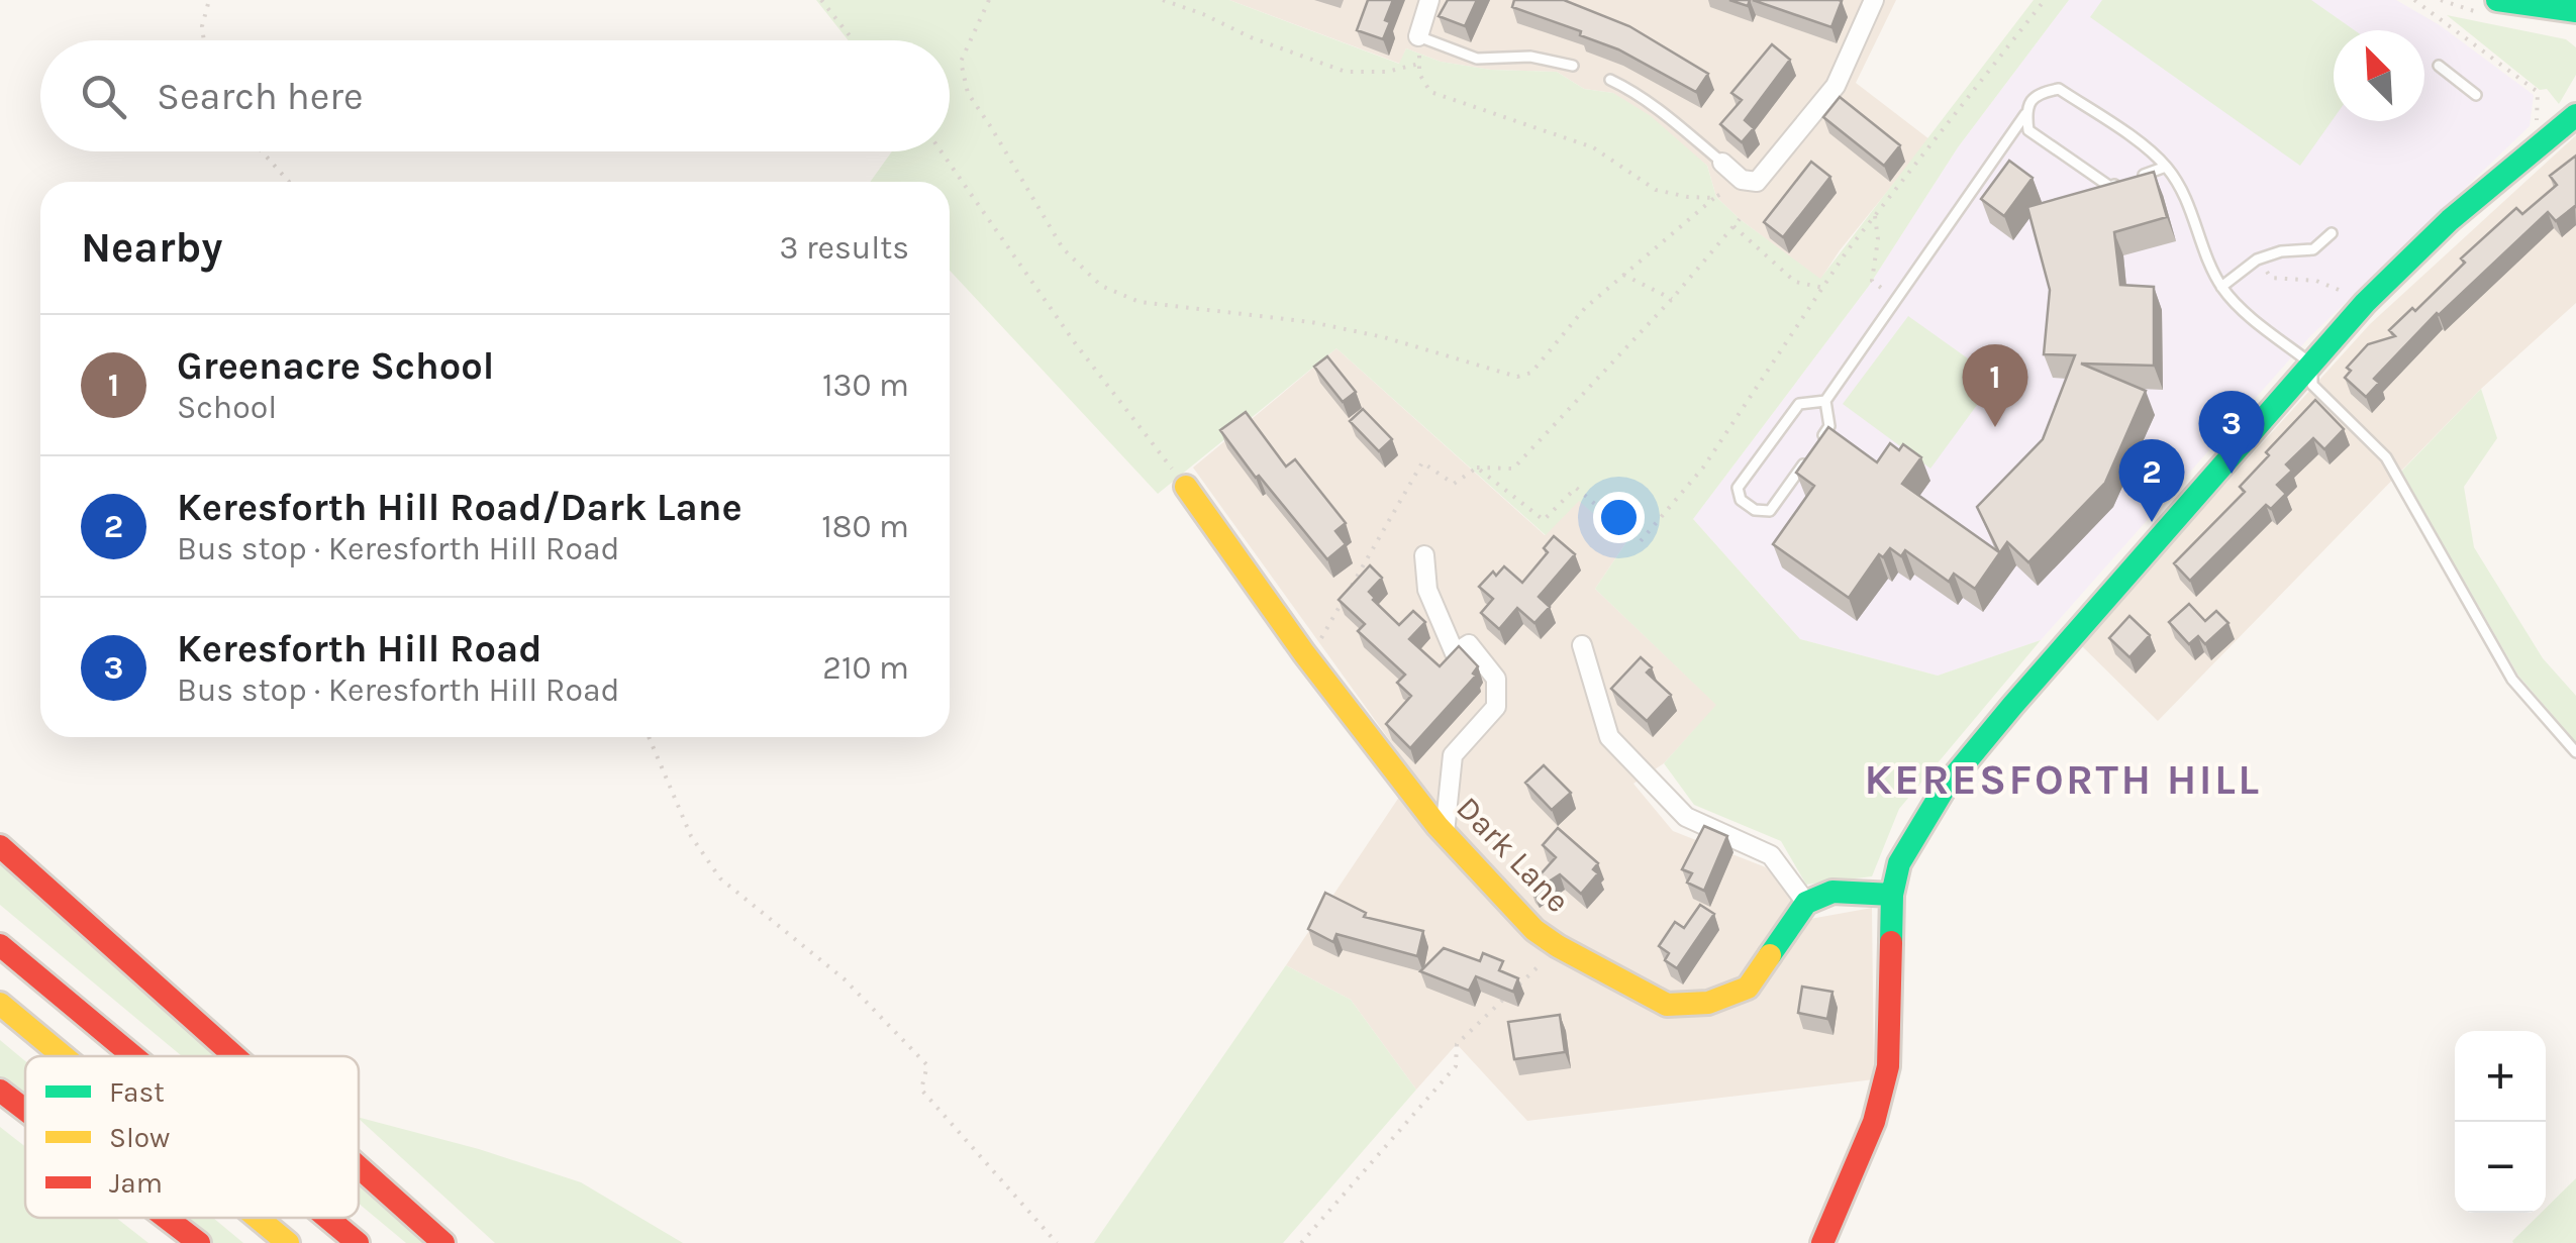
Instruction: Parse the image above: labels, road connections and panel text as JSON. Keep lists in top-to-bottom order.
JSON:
{
  "streets": {
    "main road": ["Dark Lane"]
  },
  "districts": ["KERESFORTH HILL"],
  "legend": ["Fast", "Slow", "Jam"],
  "north": "top left",
  "page": {
    "search": "Search here",
    "heading": ["Nearby", "3 results"],
    "list": [
      {
        "mark": "1",
        "name": "Greenacre School",
        "note": "School",
        "value": "130 m"
      },
      {
        "mark": "2",
        "name": "Keresforth Hill Road/Dark Lane",
        "note": "Bus stop · Keresforth Hill Road",
        "value": "180 m"
      },
      {
        "mark": "3",
        "name": "Keresforth Hill Road",
        "note": "Bus stop · Keresforth Hill Road",
        "value": "210 m"
      }
    ],
    "pins": ["1", "3", "2"],
    "map_buttons": ["+", "−"]
  }
}
